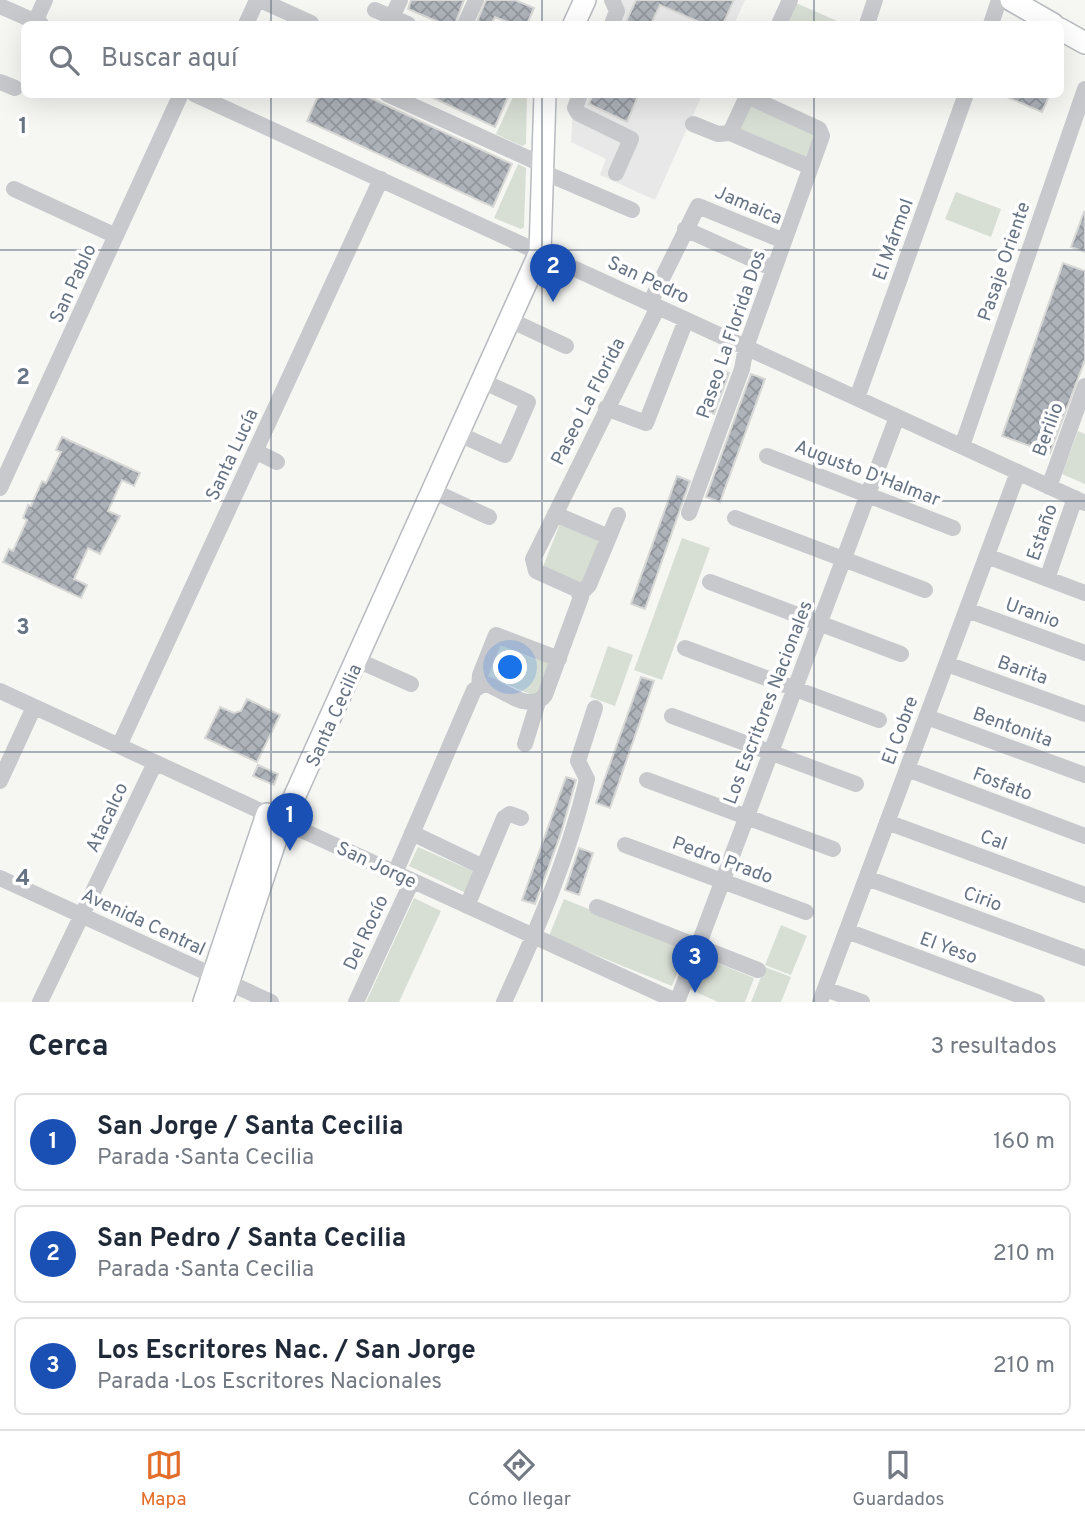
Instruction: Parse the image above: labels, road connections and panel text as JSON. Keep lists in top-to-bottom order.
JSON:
{
  "streets": {
    "main road": ["Santa Cecilia"],
    "street": [
      "Jamaica",
      "El Mármol",
      "Pasaje Oriente",
      "San Pedro",
      "San Pablo",
      "Paseo La Florida Dos",
      "Paseo La Florida",
      "Berilio",
      "Santa Lucía",
      "Augusto D'Halmar",
      "Estaño",
      "Uranio",
      "Barita",
      "Los Escritores Nacionales",
      "Bentonita",
      "El Cobre",
      "Fosfato",
      "Atacalco",
      "Cal",
      "Pedro Prado",
      "San Jorge",
      "Cirio",
      "Avenida Central",
      "Del Rocío",
      "El Yeso"
    ]
  },
  "crossings": [
    ["Jamaica", "Paseo La Florida Dos"],
    ["Jamaica", "Paseo La Florida"],
    ["El Mármol", "San Pedro"],
    ["Pasaje Oriente", "San Pedro"],
    ["San Pedro", "Paseo La Florida Dos"],
    ["San Pedro", "Paseo La Florida"],
    ["San Pedro", "Berilio"],
    ["San Pedro", "Santa Lucía"],
    ["San Pedro", "Estaño"],
    ["San Pedro", "Los Escritores Nacionales"],
    ["San Pedro", "Santa Cecilia"],
    ["San Pedro", "El Cobre"],
    ["Santa Lucía", "San Jorge"],
    ["Augusto D'Halmar", "Los Escritores Nacionales"],
    ["Uranio", "El Cobre"],
    ["Barita", "El Cobre"],
    ["Los Escritores Nacionales", "Pedro Prado"],
    ["Los Escritores Nacionales", "San Jorge"],
    ["Santa Cecilia", "San Jorge"],
    ["Santa Cecilia", "Avenida Central"],
    ["Bentonita", "El Cobre"],
    ["El Cobre", "Fosfato"],
    ["El Cobre", "Cal"],
    ["El Cobre", "Cirio"],
    ["El Cobre", "El Yeso"],
    ["Atacalco", "San Jorge"],
    ["Atacalco", "Avenida Central"],
    ["San Jorge", "Del Rocío"]
  ],
  "page": {
    "search": "Buscar aquí",
    "pins": ["2", "1", "3"],
    "heading": ["Cerca", "3 resultados"],
    "list": [
      {
        "mark": "1",
        "name": "San Jorge / Santa Cecilia",
        "note": "Parada · Santa Cecilia",
        "value": "160 m"
      },
      {
        "mark": "2",
        "name": "San Pedro / Santa Cecilia",
        "note": "Parada · Santa Cecilia",
        "value": "210 m"
      },
      {
        "mark": "3",
        "name": "Los Escritores Nac. / San Jorge",
        "note": "Parada · Los Escritores Nacionales",
        "value": "210 m"
      }
    ],
    "nav": ["Mapa", "Cómo llegar", "Guardados"]
  },
  "grid": {
    "rows": [
      "1",
      "2",
      "3",
      "4"
    ]
  }
}
